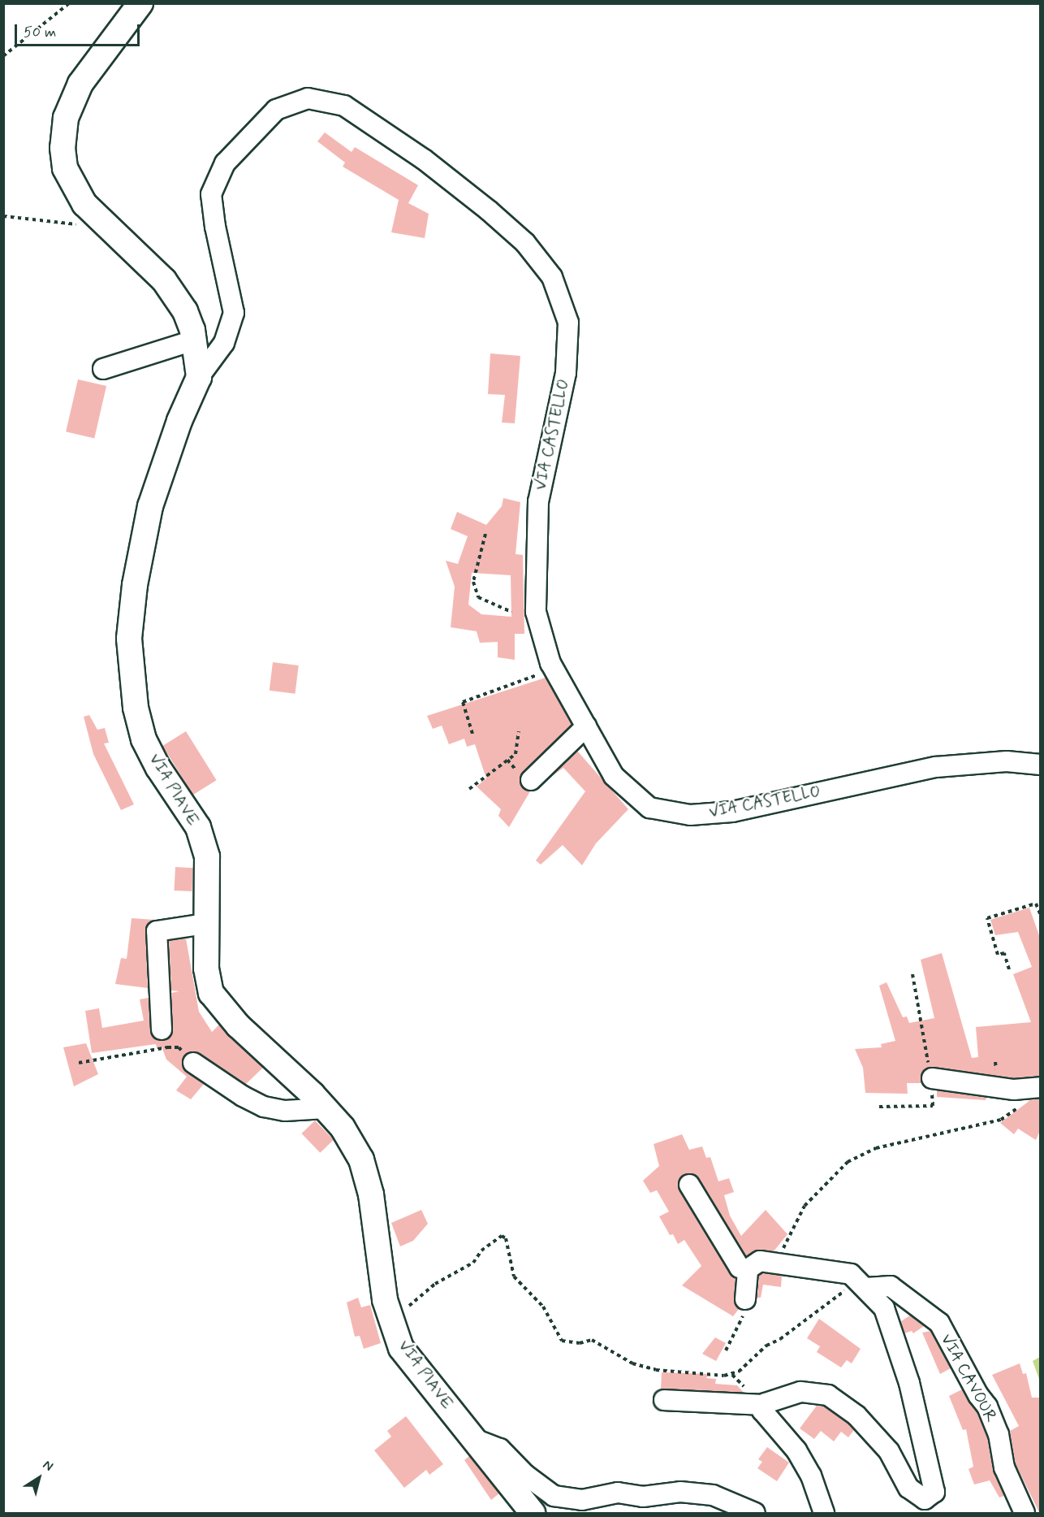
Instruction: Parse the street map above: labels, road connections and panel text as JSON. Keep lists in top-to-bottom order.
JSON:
{
  "streets": {
    "street": ["VIA CASTELLO", "VIA PIAVE", "VIA CAVOUR"]
  },
  "crossings": [
    ["VIA CASTELLO", "VIA PIAVE"]
  ],
  "scale_bar": "50 m",
  "north": "top right"
}
